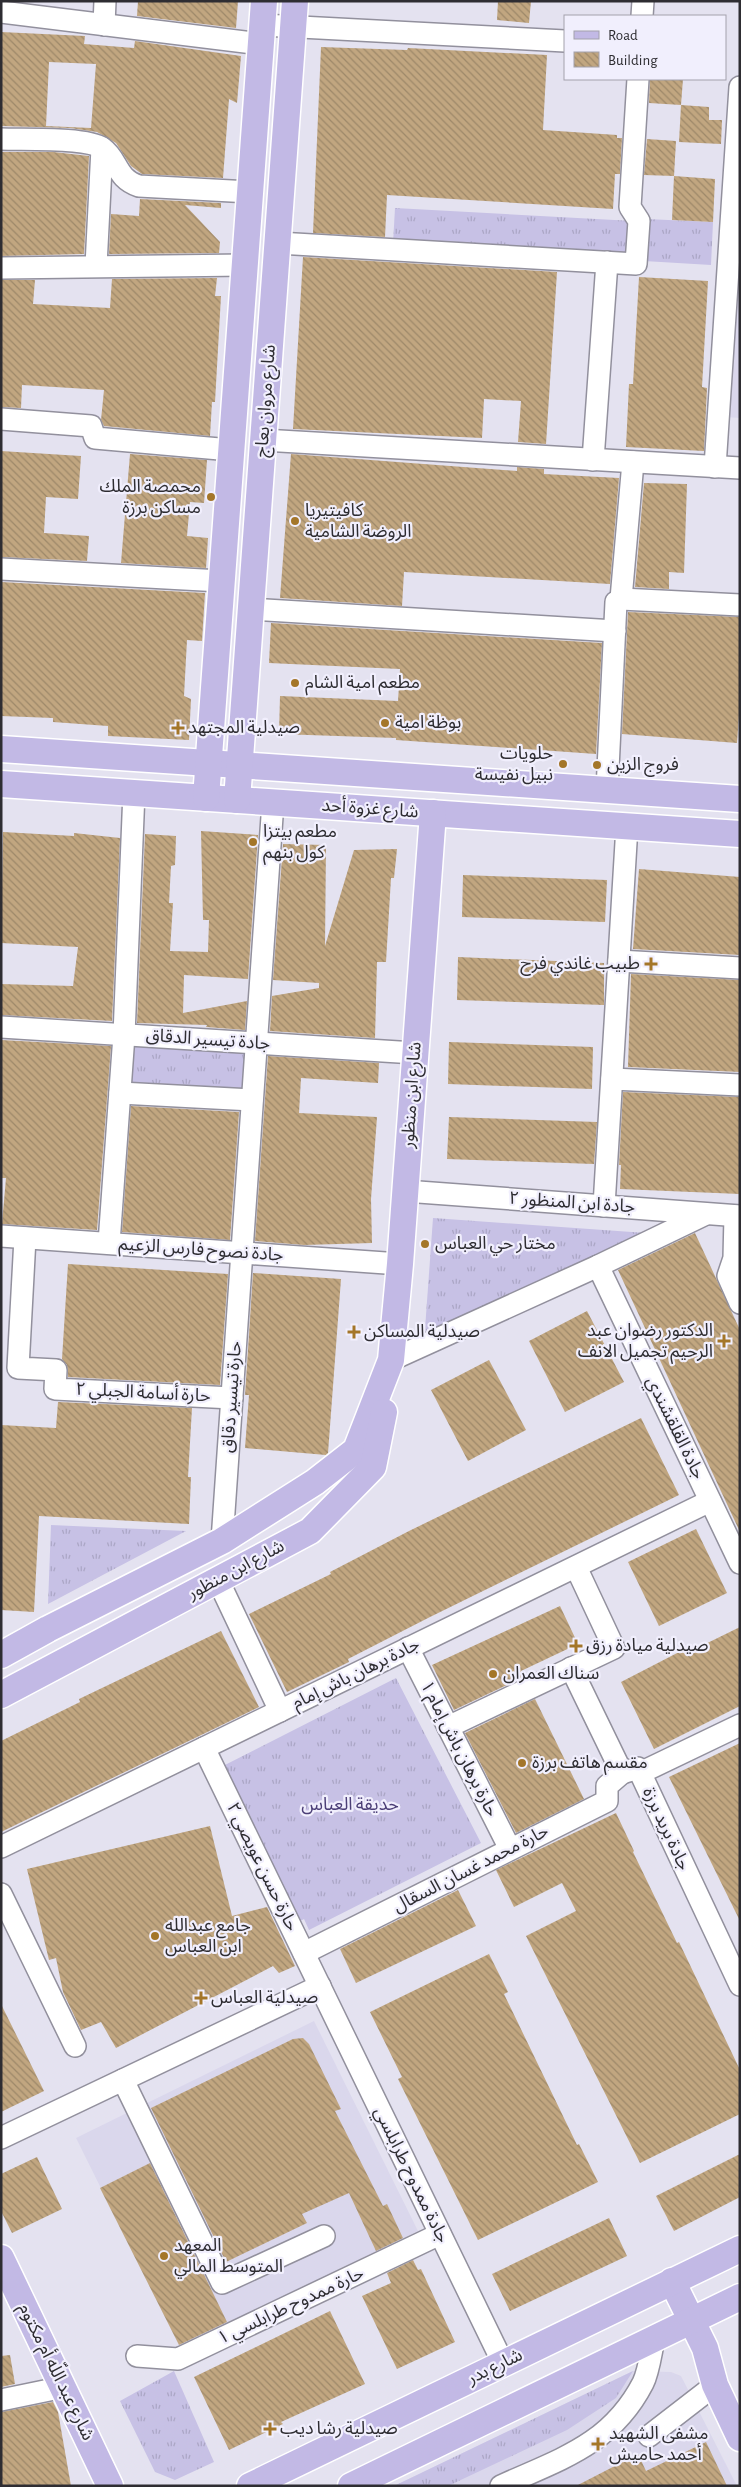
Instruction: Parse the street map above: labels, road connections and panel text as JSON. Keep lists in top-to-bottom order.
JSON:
{
  "streets": {
    "main road": [
      "شارع مروان بعاج",
      "شارع غزوة أحد",
      "شارع ابن منظور",
      "شارع بدر",
      "شارع عبد اللّه أم مكتوم"
    ],
    "street": [
      "جادة تيسير الدقاق",
      "جادة ابن المنظور ٢",
      "جادة نصوح فارس الزعيم",
      "حارة أسامة الجبلي ٢",
      "حارة تيسير دقاق",
      "جادة القلقشندي",
      "جادة برهان باش إمام",
      "حارة برهان باش إمام ١",
      "جادة بريد برزة",
      "حارة حسن عويصي ٢",
      "حارة محمد غسان السقال",
      "جادة ممدوح طرابلسي",
      "حارة ممدوح طرابلسي ١"
    ]
  },
  "crossings": [
    ["شارع مروان بعاج", "شارع غزوة أحد"],
    ["شارع غزوة أحد", "شارع ابن منظور"],
    ["شارع غزوة أحد", "حارة تيسير دقاق"],
    ["جادة تيسير الدقاق", "شارع ابن منظور"],
    ["جادة تيسير الدقاق", "حارة تيسير دقاق"],
    ["شارع ابن منظور", "جادة ابن المنظور ٢"],
    ["شارع ابن منظور", "جادة نصوح فارس الزعيم"],
    ["شارع ابن منظور", "حارة تيسير دقاق"],
    ["جادة نصوح فارس الزعيم", "حارة أسامة الجبلي ٢"],
    ["جادة نصوح فارس الزعيم", "حارة تيسير دقاق"],
    ["حارة أسامة الجبلي ٢", "حارة تيسير دقاق"],
    ["جادة القلقشندي", "جادة برهان باش إمام"],
    ["جادة برهان باش إمام", "حارة برهان باش إمام ١"],
    ["جادة برهان باش إمام", "حارة حسن عويصي ٢"],
    ["حارة برهان باش إمام ١", "حارة محمد غسان السقال"],
    ["جادة بريد برزة", "حارة محمد غسان السقال"],
    ["حارة حسن عويصي ٢", "حارة محمد غسان السقال"],
    ["حارة حسن عويصي ٢", "جادة ممدوح طرابلسي"],
    ["جادة ممدوح طرابلسي", "حارة ممدوح طرابلسي ١"],
    ["جادة ممدوح طرابلسي", "شارع بدر"]
  ],
  "parks": ["حديقة العباس"],
  "places": {
    "other": [
      "محمصة الملك مساكن برزة",
      "كافيتيريا الروضة الشامية",
      "مطعم امية الشام",
      "بوظة امية",
      "حلويات نبيل نفيسة",
      "فروج الزين",
      "مطعم بيتزا كول بنهم",
      "مختار حي العباس",
      "سناك العمران",
      "مقسم هاتف برزة",
      "جامع عبدالله ابن العباس",
      "المعهد المتوسط المالي"
    ],
    "health": [
      "صيدلية المجتهد",
      "طبيب غاندي فرح",
      "صيدلية المساكن",
      "الدكتور رضوان عبد الرحيم تجميل الانف",
      "صيدلية ميادة رزق",
      "صيدلية العباس",
      "صيدلية رشا ديب",
      "مشفى الشهيد أحمد حاميش"
    ]
  },
  "legend": ["Road", "Building"]
}
